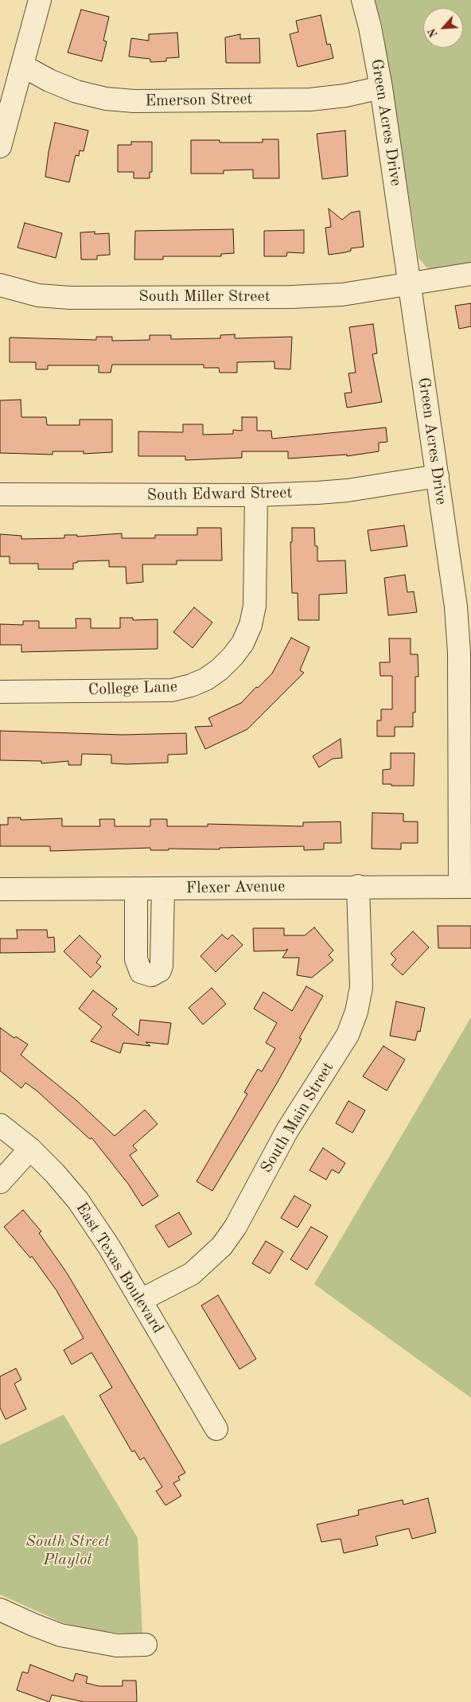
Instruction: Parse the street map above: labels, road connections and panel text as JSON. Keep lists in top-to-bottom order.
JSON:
{
  "streets": {
    "street": [
      "Emerson Street",
      "Green Acres Drive",
      "South Miller Street",
      "South Edward Street",
      "College Lane",
      "Flexer Avenue",
      "South Main Street",
      "East Texas Boulevard"
    ]
  },
  "crossings": [
    ["Emerson Street", "Green Acres Drive"],
    ["Green Acres Drive", "South Miller Street"],
    ["Green Acres Drive", "South Edward Street"],
    ["Green Acres Drive", "Flexer Avenue"],
    ["South Edward Street", "College Lane"],
    ["Flexer Avenue", "South Main Street"],
    ["South Main Street", "East Texas Boulevard"]
  ],
  "parks": ["South Street Playlot"],
  "north": "bottom left"
}
